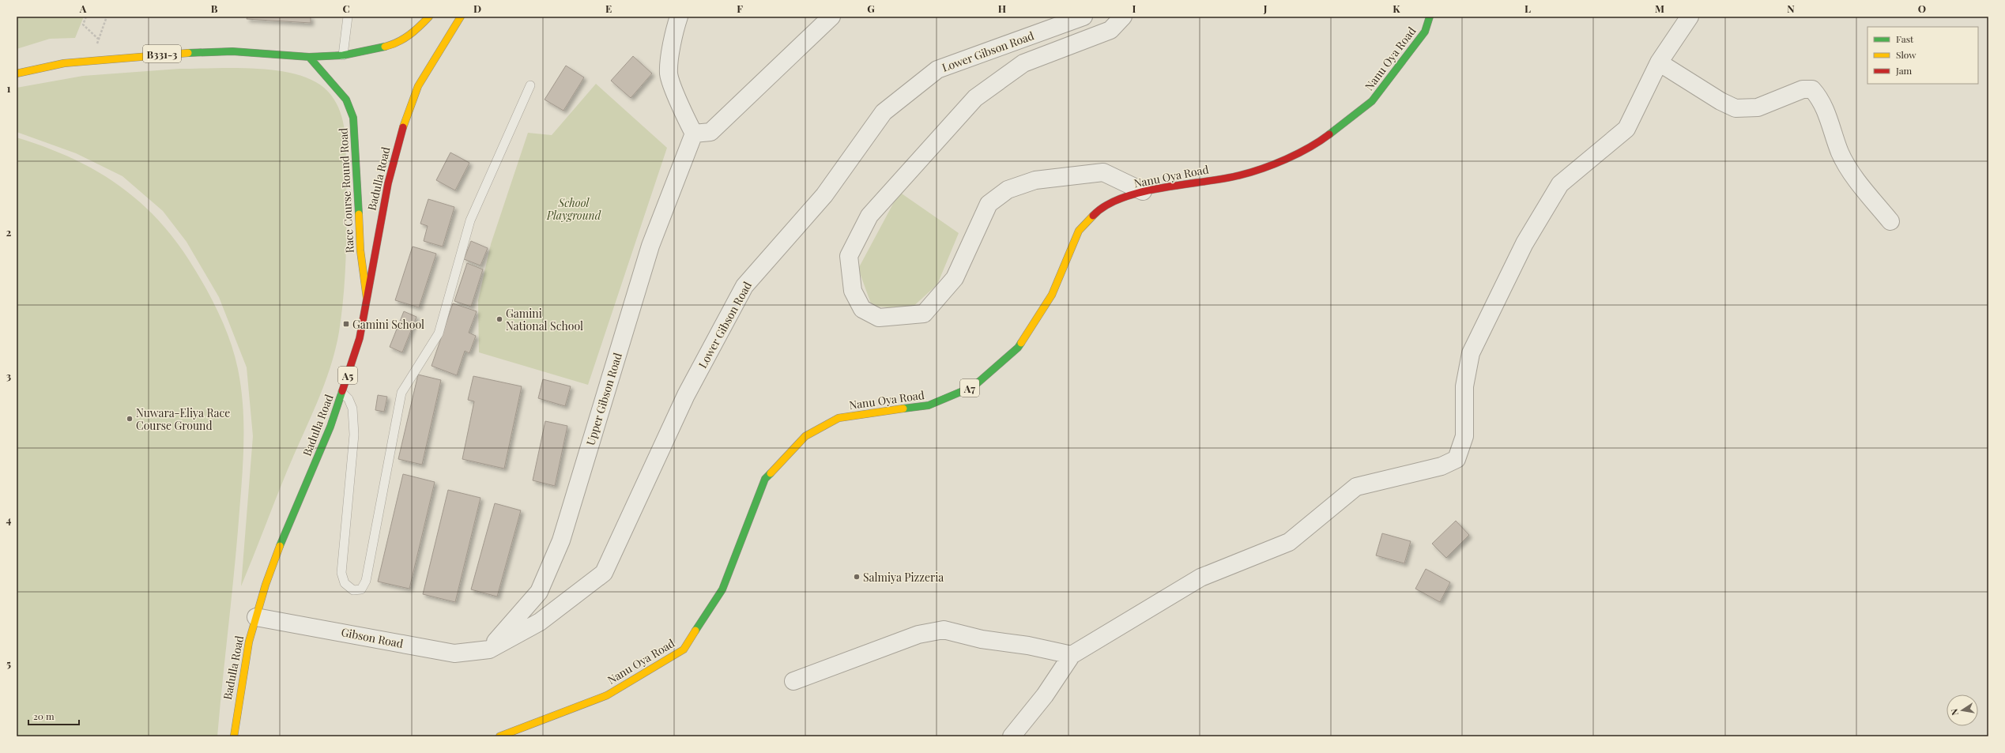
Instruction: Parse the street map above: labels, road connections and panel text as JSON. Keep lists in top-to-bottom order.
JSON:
{
  "streets": {
    "main road": [
      "B331-3",
      "Nanu Oya Road",
      "Badulla Road",
      "Race Course Round Road",
      "A5",
      "A7"
    ],
    "street": ["Lower Gibson Road", "Upper Gibson Road", "Gibson Road"]
  },
  "crossings": [
    ["Lower Gibson Road", "Upper Gibson Road"],
    ["Lower Gibson Road", "Gibson Road"],
    ["B331-3", "Race Course Round Road"],
    ["Badulla Road", "Race Course Round Road"],
    ["Badulla Road", "Gibson Road"],
    ["Upper Gibson Road", "Gibson Road"]
  ],
  "parks": ["School Playground"],
  "places": {
    "other": ["Gamini National School", "Nuwara-Eliya Race Course Ground", "Salmiya Pizzeria"],
    "transit": ["Gamini School"]
  },
  "legend": ["Fast", "Slow", "Jam"],
  "scale_bar": "20 m",
  "north": "left",
  "grid": {
    "columns": [
      "A",
      "B",
      "C",
      "D",
      "E",
      "F",
      "G",
      "H",
      "I",
      "J",
      "K",
      "L",
      "M",
      "N",
      "O"
    ],
    "rows": [
      "1",
      "2",
      "3",
      "4",
      "5"
    ]
  }
}
